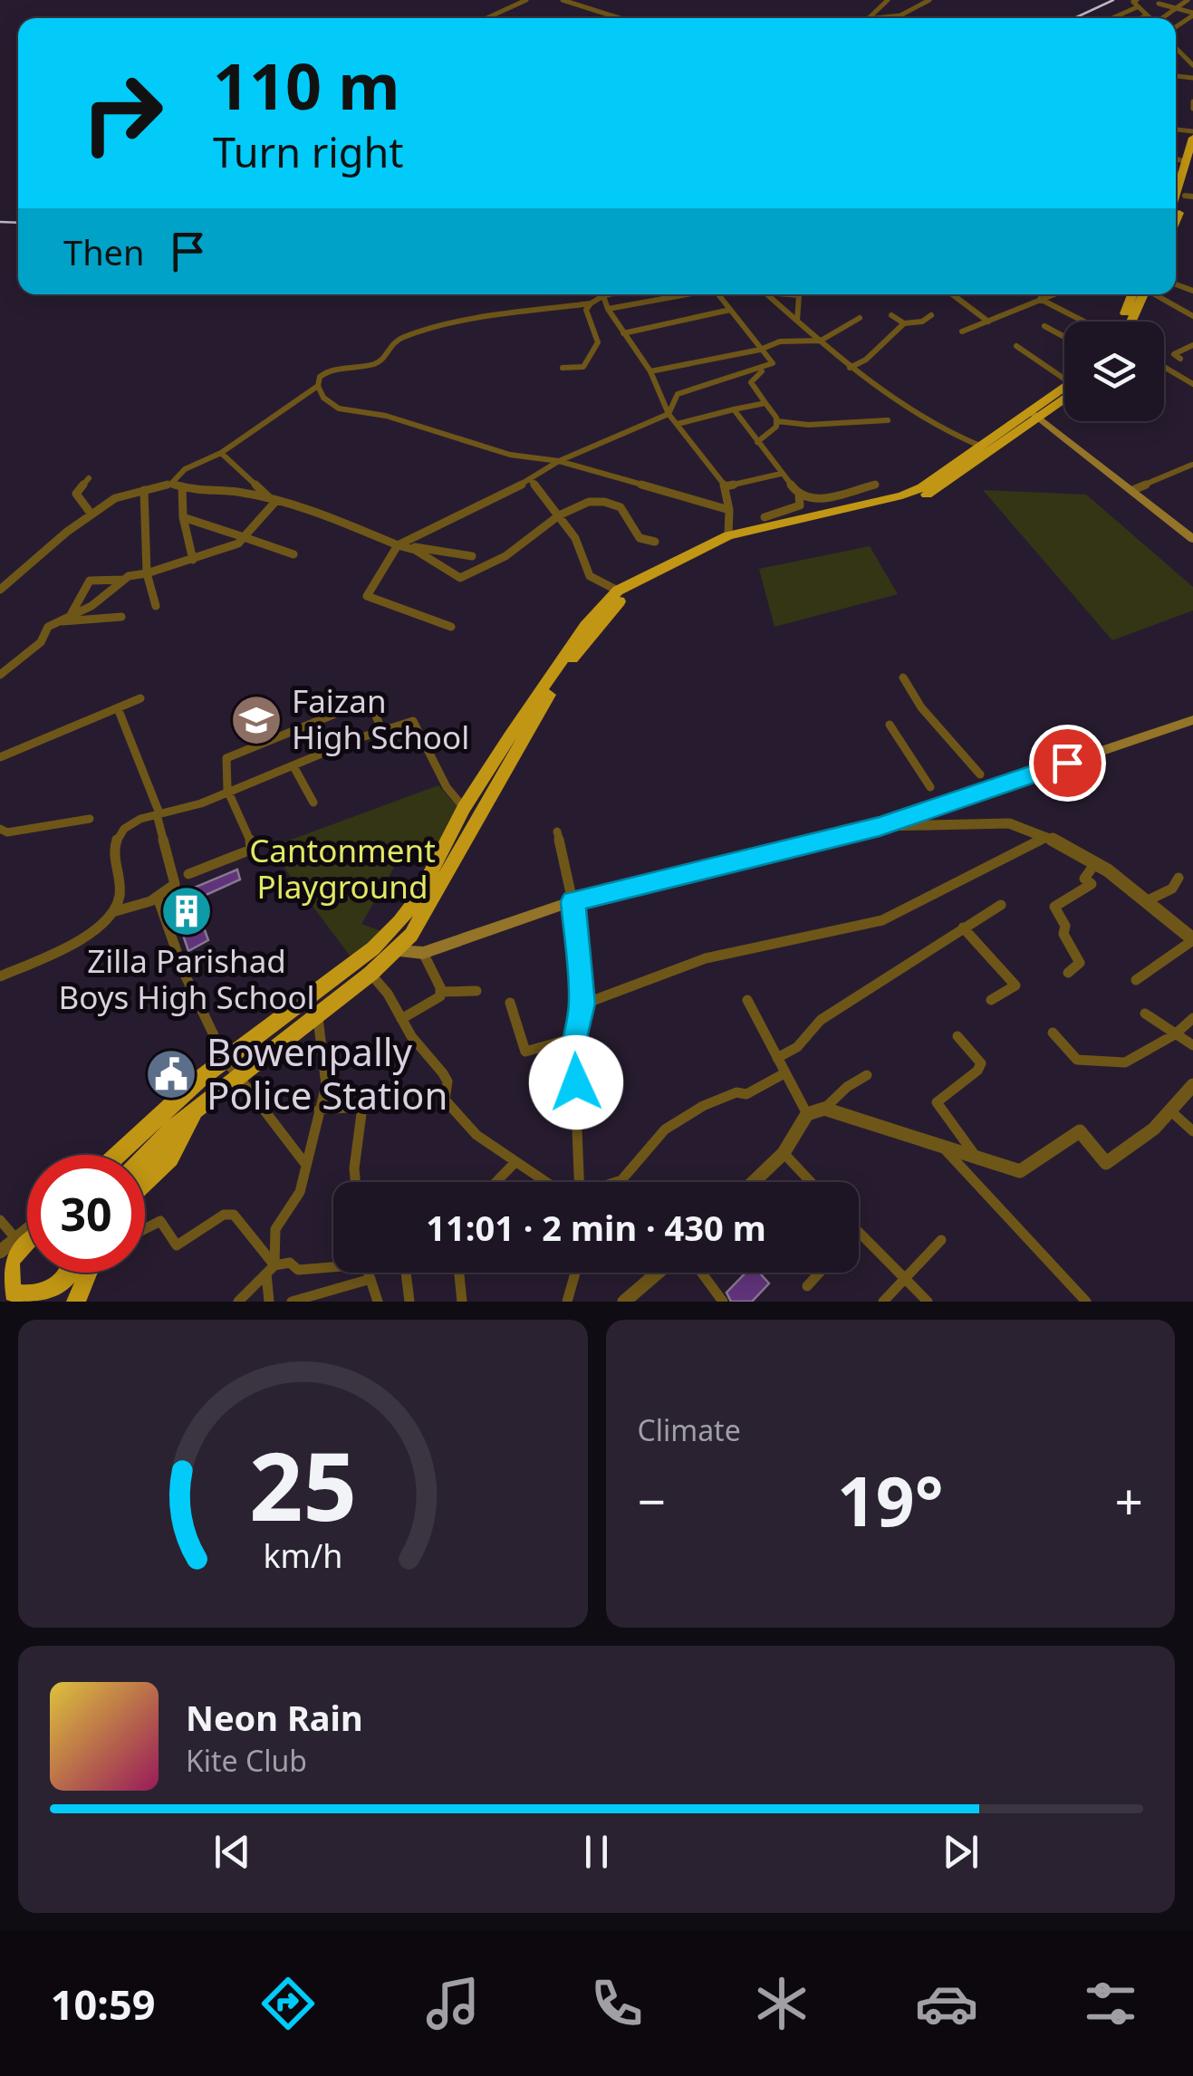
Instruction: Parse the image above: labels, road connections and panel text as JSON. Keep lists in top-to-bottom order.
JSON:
{
  "parks": ["Cantonment Playground"],
  "places": {
    "school or university": ["Faizan High School"],
    "building": ["Zilla Parishad Boys High School"],
    "public building": ["Bowenpally Police Station"]
  },
  "page": {
    "turn": ["110 m", "Turn right"],
    "then": "Then",
    "limit": "30",
    "trip": "11:01 · 2 min · 430 m",
    "tile": "Climate",
    "heat": ["−", "19°", "+"],
    "song": ["Neon Rain", "Kite Club"],
    "tabs": "10:59",
    "gauge": ["25", "km/h"]
  }
}
